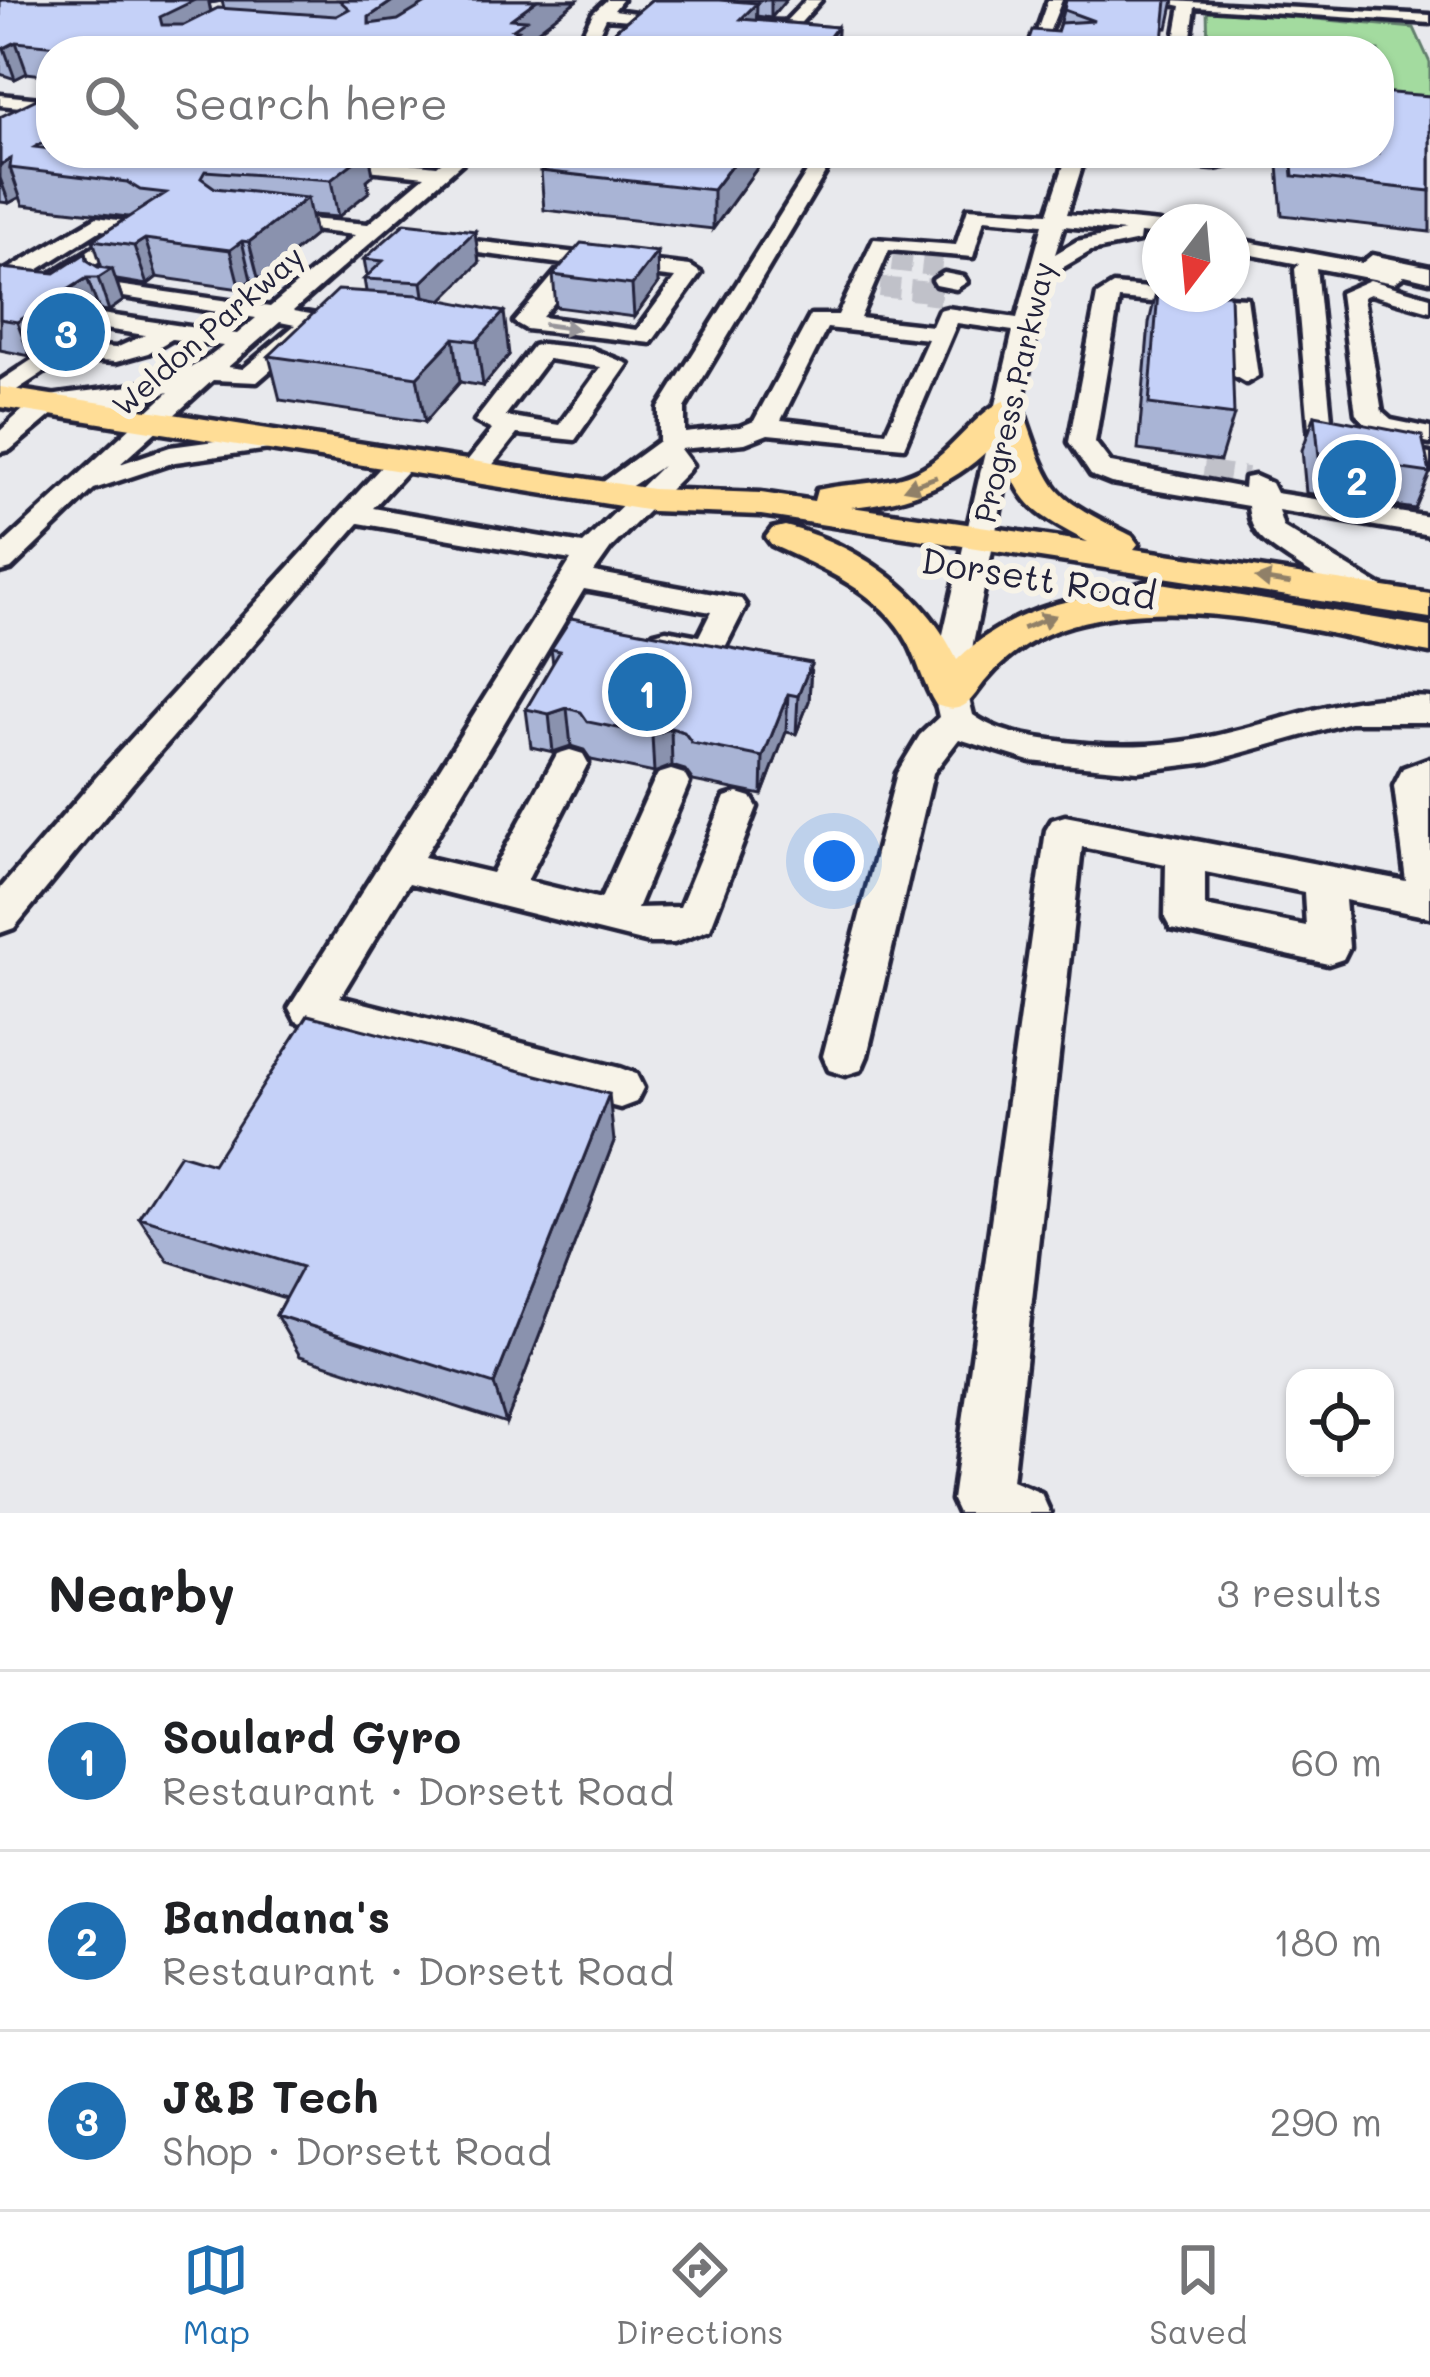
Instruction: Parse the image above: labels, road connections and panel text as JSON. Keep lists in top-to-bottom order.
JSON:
{
  "streets": {
    "main road": ["Dorsett Road"],
    "street": ["Weldon Parkway", "Progress Parkway"]
  },
  "crossings": [
    ["Weldon Parkway", "Dorsett Road"],
    ["Progress Parkway", "Dorsett Road"]
  ],
  "north": "bottom",
  "page": {
    "search": "Search here",
    "pins": ["3", "2", "1"],
    "heading": ["Nearby", "3 results"],
    "list": [
      {
        "mark": "1",
        "name": "Soulard Gyro",
        "note": "Restaurant · Dorsett Road",
        "value": "60 m"
      },
      {
        "mark": "2",
        "name": "Bandana's",
        "note": "Restaurant · Dorsett Road",
        "value": "180 m"
      },
      {
        "mark": "3",
        "name": "J&B Tech",
        "note": "Shop · Dorsett Road",
        "value": "290 m"
      }
    ],
    "nav": ["Map", "Directions", "Saved"]
  }
}
